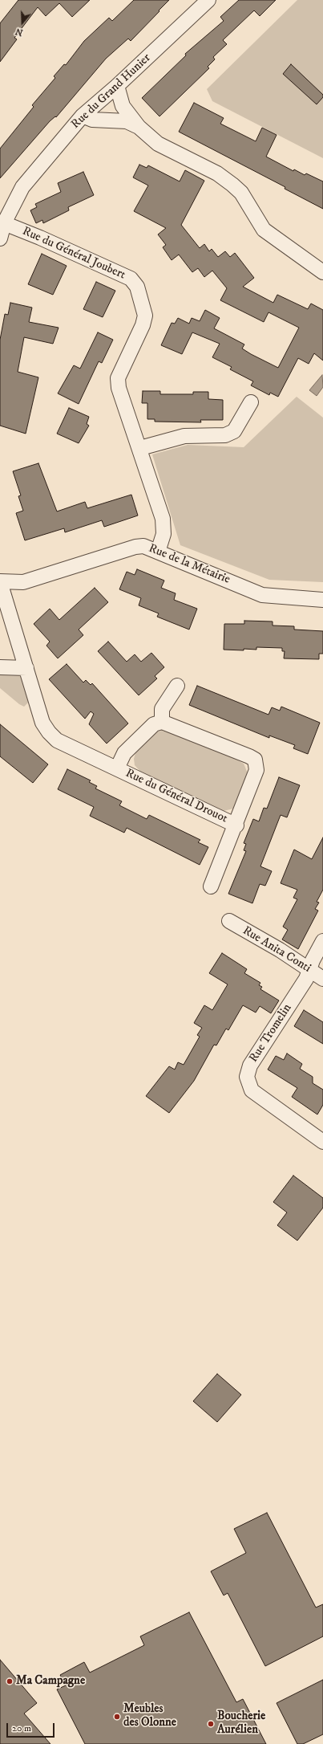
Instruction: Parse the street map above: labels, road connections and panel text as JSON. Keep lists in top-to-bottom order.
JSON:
{
  "streets": {
    "street": [
      "Rue du Grand Hunier",
      "Rue du Général Joubert",
      "Rue de la Métairie",
      "Rue du Général Drouot",
      "Rue Anita Conti",
      "Rue Tromelin"
    ]
  },
  "crossings": [
    ["Rue du Grand Hunier", "Rue du Général Joubert"],
    ["Rue du Général Joubert", "Rue de la Métairie"],
    ["Rue de la Métairie", "Rue du Général Drouot"],
    ["Rue Anita Conti", "Rue Tromelin"]
  ],
  "places": ["Ma Campagne", "Meubles des Olonne", "Boucherie Aurélien"],
  "scale_bar": "20 m",
  "north": "bottom"
}
